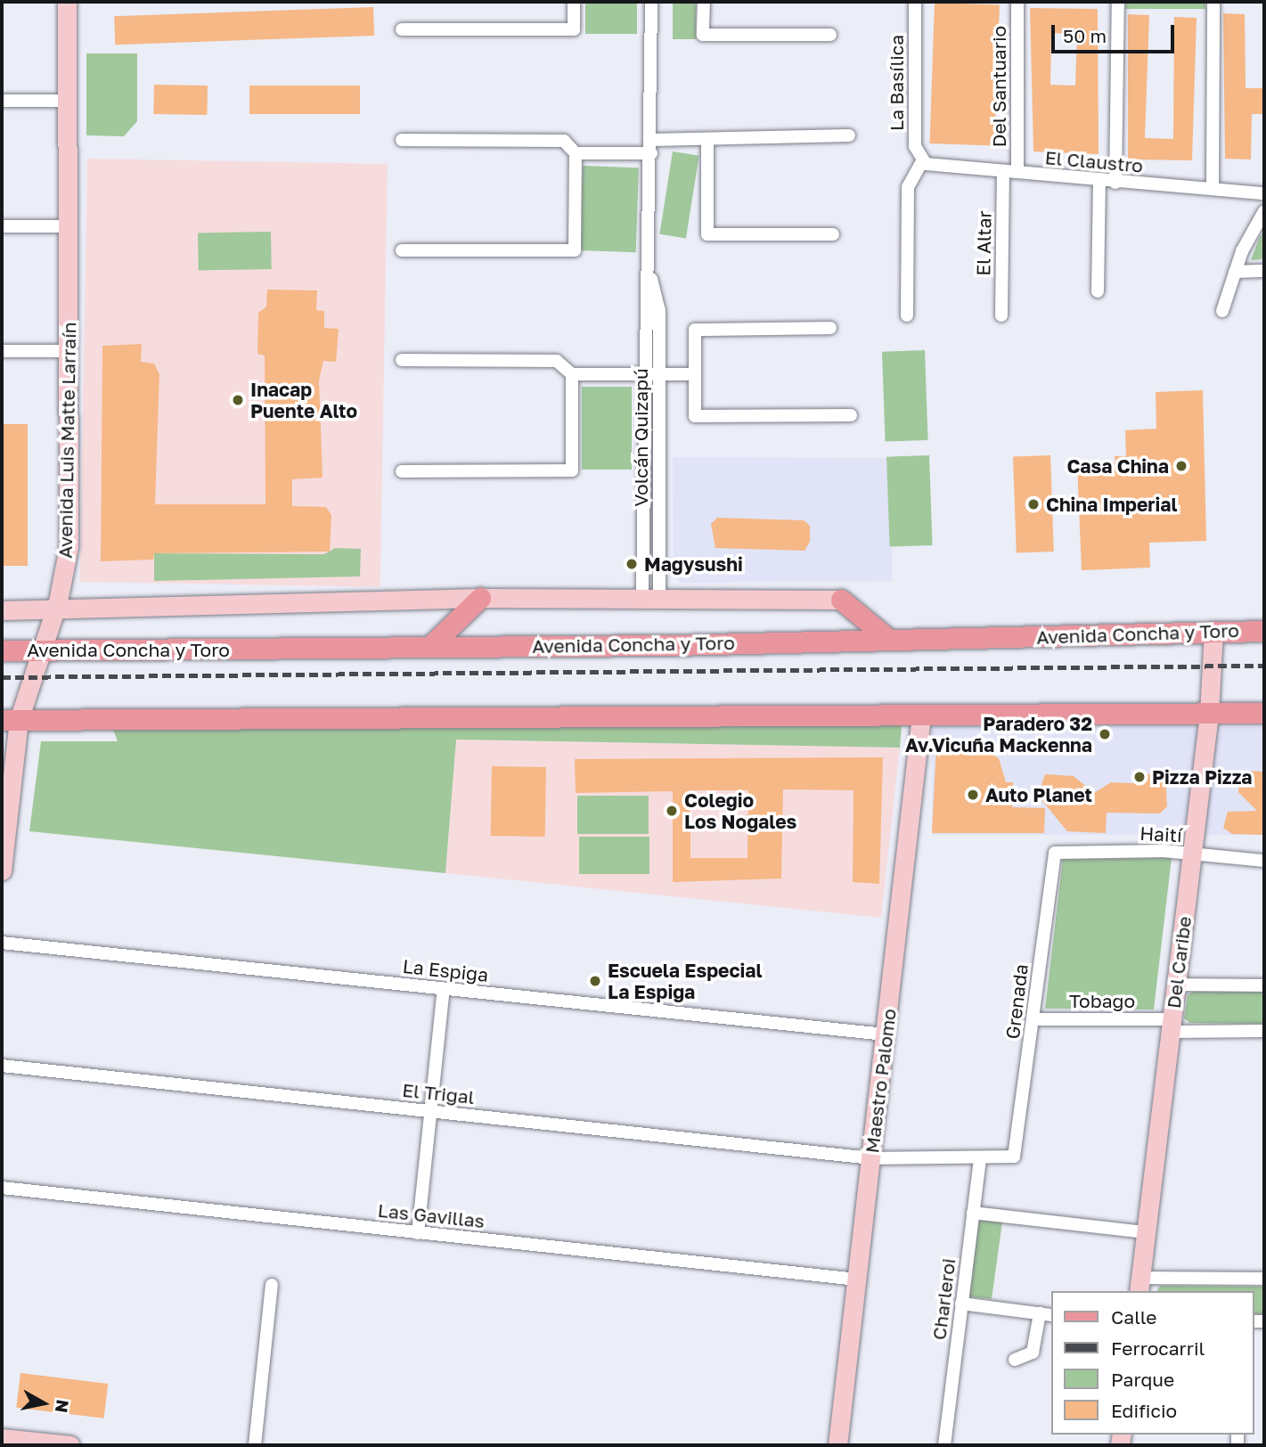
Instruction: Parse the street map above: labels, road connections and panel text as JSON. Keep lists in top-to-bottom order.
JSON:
{
  "streets": {
    "main road": ["Avenida Concha y Toro"],
    "street": [
      "La Basílica",
      "Del Santuario",
      "El Claustro",
      "El Altar",
      "Volcán Quizapú",
      "Avenida Luis Matte Larraín",
      "Haití",
      "Del Caribe",
      "La Espiga",
      "Tobago",
      "Grenada",
      "Maestro Palomo",
      "El Trigal",
      "Las Gavillas",
      "Charleroi"
    ]
  },
  "crossings": [
    ["La Basílica", "El Claustro"],
    ["Del Santuario", "El Claustro"],
    ["El Claustro", "El Altar"],
    ["Avenida Luis Matte Larraín", "Avenida Concha y Toro"],
    ["Avenida Concha y Toro", "Del Caribe"],
    ["Haití", "Del Caribe"],
    ["Haití", "Grenada"],
    ["Del Caribe", "Tobago"],
    ["La Espiga", "Maestro Palomo"],
    ["Tobago", "Grenada"],
    ["Grenada", "El Trigal"],
    ["Maestro Palomo", "El Trigal"],
    ["Maestro Palomo", "Las Gavillas"],
    ["El Trigal", "Charleroi"]
  ],
  "places": [
    "Inacap Puente Alto",
    "Casa China",
    "China Imperial",
    "Magysushi",
    "Paradero 32 Av.Vicuña Mackenna",
    "Pizza Pizza",
    "Auto Planet",
    "Colegio Los Nogales",
    "Escuela Especial La Espiga"
  ],
  "legend": [
    "Calle",
    "Ferrocarril",
    "Parque",
    "Edificio"
  ],
  "scale_bar": "50 m",
  "north": "right"
}
